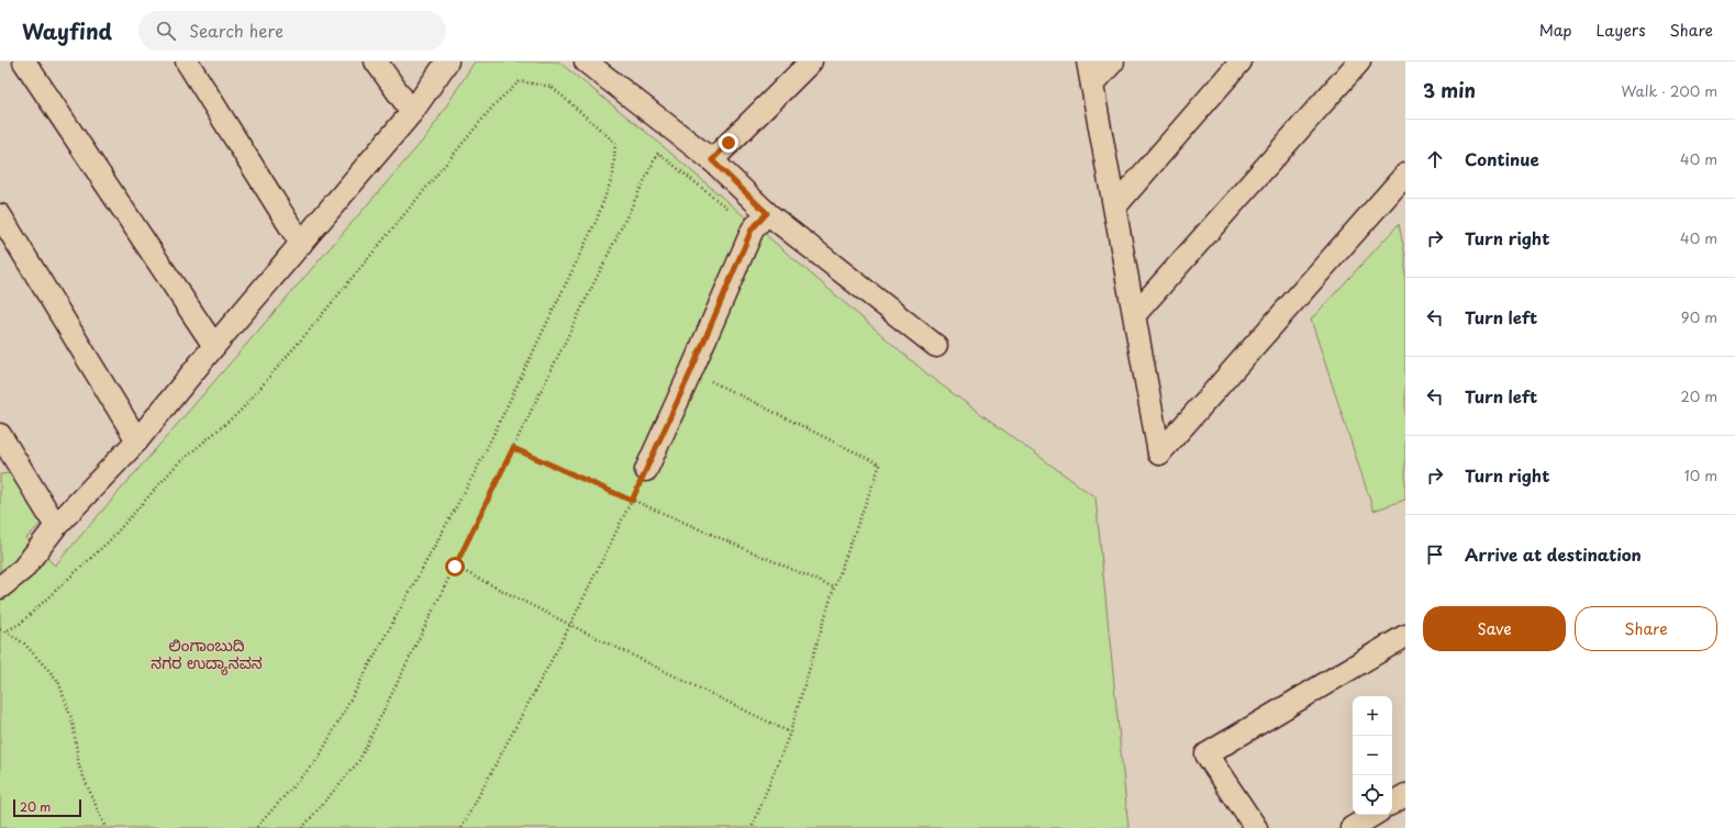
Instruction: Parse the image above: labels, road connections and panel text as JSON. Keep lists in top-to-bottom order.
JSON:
{
  "parks": ["ಲಿಂಗಾಂಬುದಿ ನಗರ ಉದ್ಯಾನವನ"],
  "scale_bar": "20 m",
  "page": {
    "header": "Wayfind",
    "search": "Search here",
    "nav": ["Map", "Layers", "Share"],
    "heading": ["3 min", "Walk · 200 m"],
    "list": [
      ["Continue", "40 m"],
      ["Turn right", "40 m"],
      ["Turn left", "90 m"],
      ["Turn left", "20 m"],
      ["Turn right", "10 m"],
      "Arrive at destination"
    ],
    "buttons": ["Save", "Share"],
    "map_buttons": ["+", "−"],
    "scale": "20 m"
  }
}
